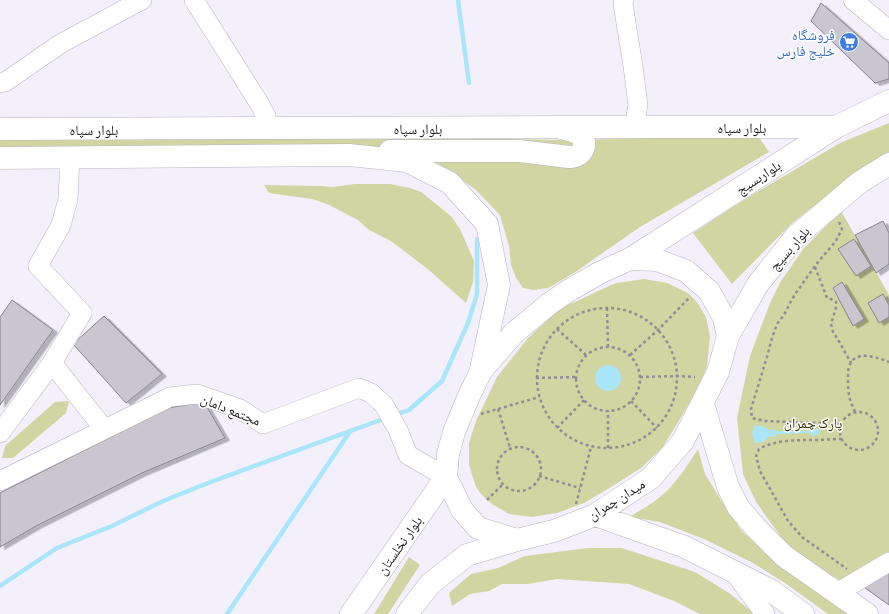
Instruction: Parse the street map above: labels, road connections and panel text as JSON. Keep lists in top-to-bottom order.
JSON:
{
  "streets": {
    "main road": [
      "بلوار سپاه",
      "بلواربسیج",
      "بلوار بسیج",
      "میدان چمران",
      "بلوار نخلستان"
    ],
    "street": ["مجتمع دامان"]
  },
  "crossings": [
    ["بلوار سپاه", "بلواربسیج"],
    ["بلوار سپاه", "میدان چمران"],
    ["بلواربسیج", "میدان چمران"],
    ["بلوار بسیج", "میدان چمران"],
    ["مجتمع دامان", "میدان چمران"],
    ["مجتمع دامان", "بلوار نخلستان"],
    ["میدان چمران", "بلوار نخلستان"]
  ],
  "parks": ["پارک چمران"],
  "places": {
    "supermarket": ["فروشگاه خلیج فارس"]
  }
}
